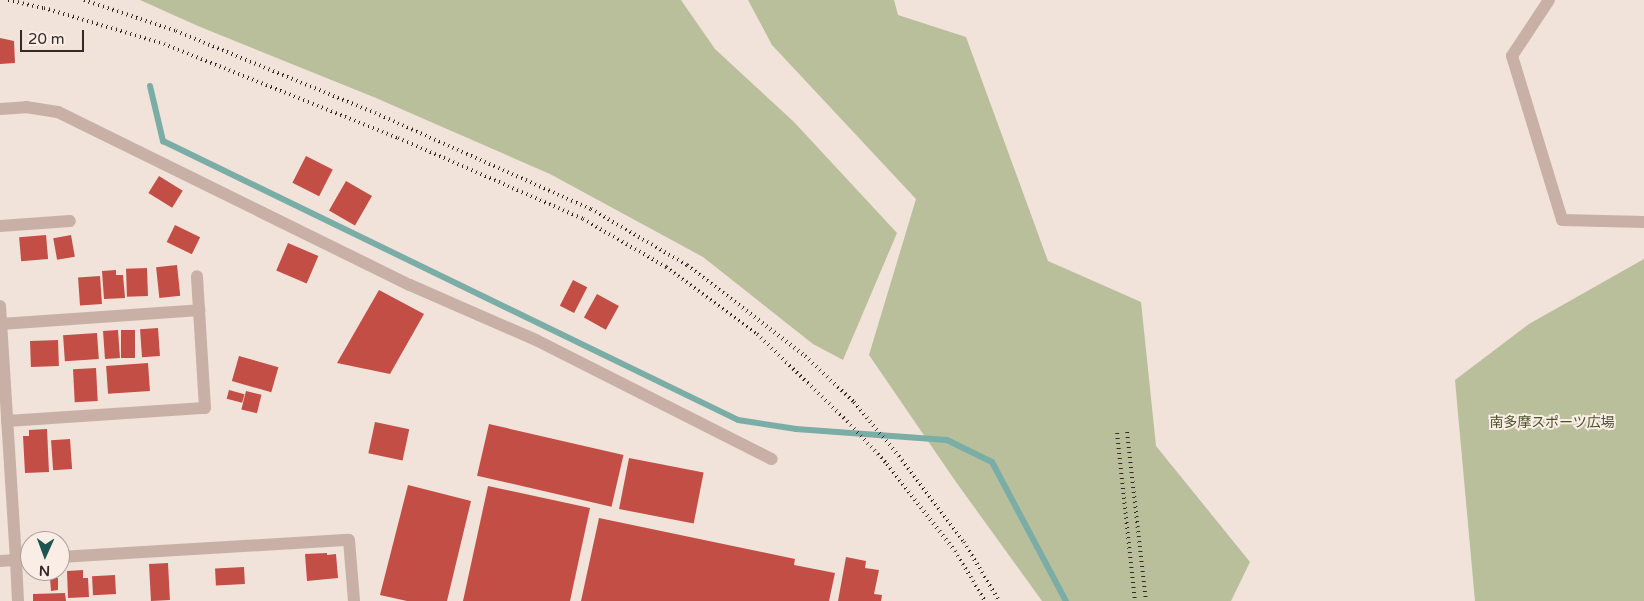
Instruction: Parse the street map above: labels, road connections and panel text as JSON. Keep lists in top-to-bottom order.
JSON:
{
  "parks": ["南多摩スポーツ広場"],
  "scale_bar": "20 m",
  "north": "bottom"
}
